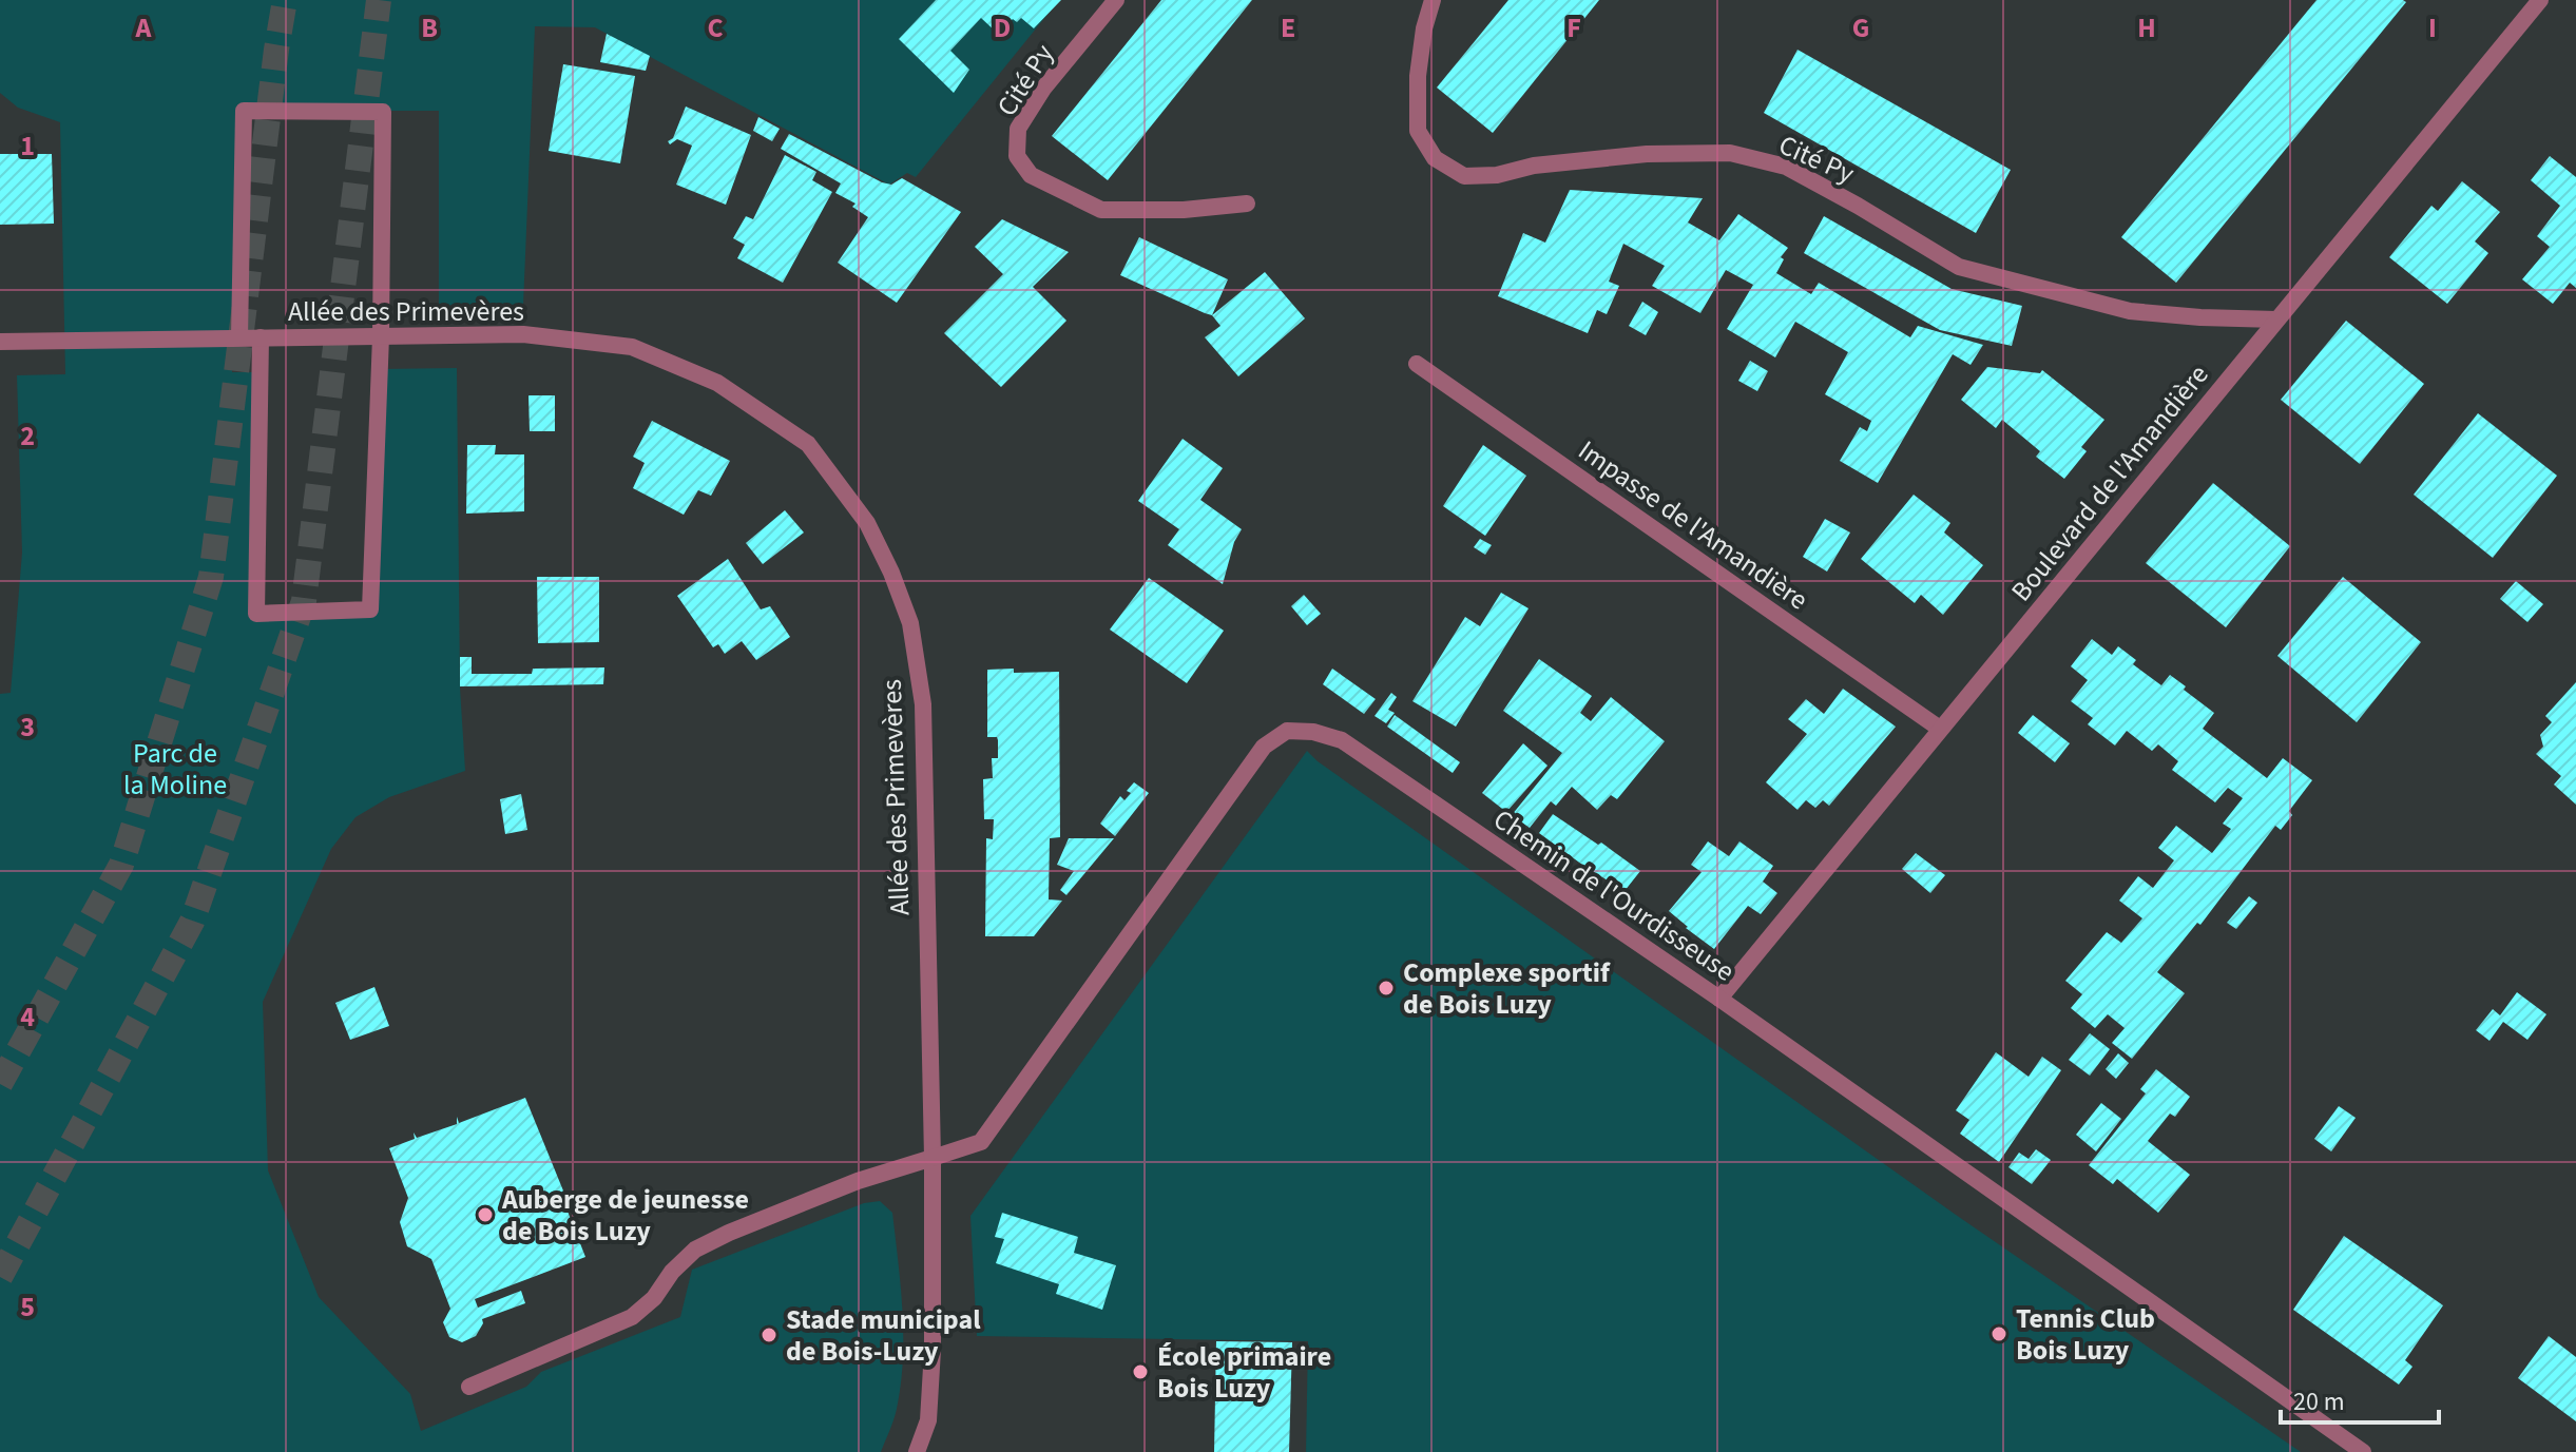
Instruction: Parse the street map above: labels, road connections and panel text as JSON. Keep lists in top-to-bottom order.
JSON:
{
  "streets": {
    "street": [
      "Cité Py",
      "Allée des Primevères",
      "Boulevard de l'Amandière",
      "Impasse de l'Amandière",
      "Chemin de l'Ourdisseuse"
    ]
  },
  "crossings": [
    ["Cité Py", "Boulevard de l'Amandière"],
    ["Allée des Primevères", "Chemin de l'Ourdisseuse"],
    ["Boulevard de l'Amandière", "Impasse de l'Amandière"],
    ["Boulevard de l'Amandière", "Chemin de l'Ourdisseuse"]
  ],
  "parks": ["Parc de la Moline"],
  "places": [
    "Complexe sportif de Bois Luzy",
    "Auberge de jeunesse de Bois Luzy",
    "Tennis Club Bois Luzy",
    "Stade municipal de Bois-Luzy",
    "École primaire Bois Luzy"
  ],
  "scale_bar": "20 m",
  "grid": {
    "columns": [
      "A",
      "B",
      "C",
      "D",
      "E",
      "F",
      "G",
      "H",
      "I"
    ],
    "rows": [
      "1",
      "2",
      "3",
      "4",
      "5"
    ]
  }
}
